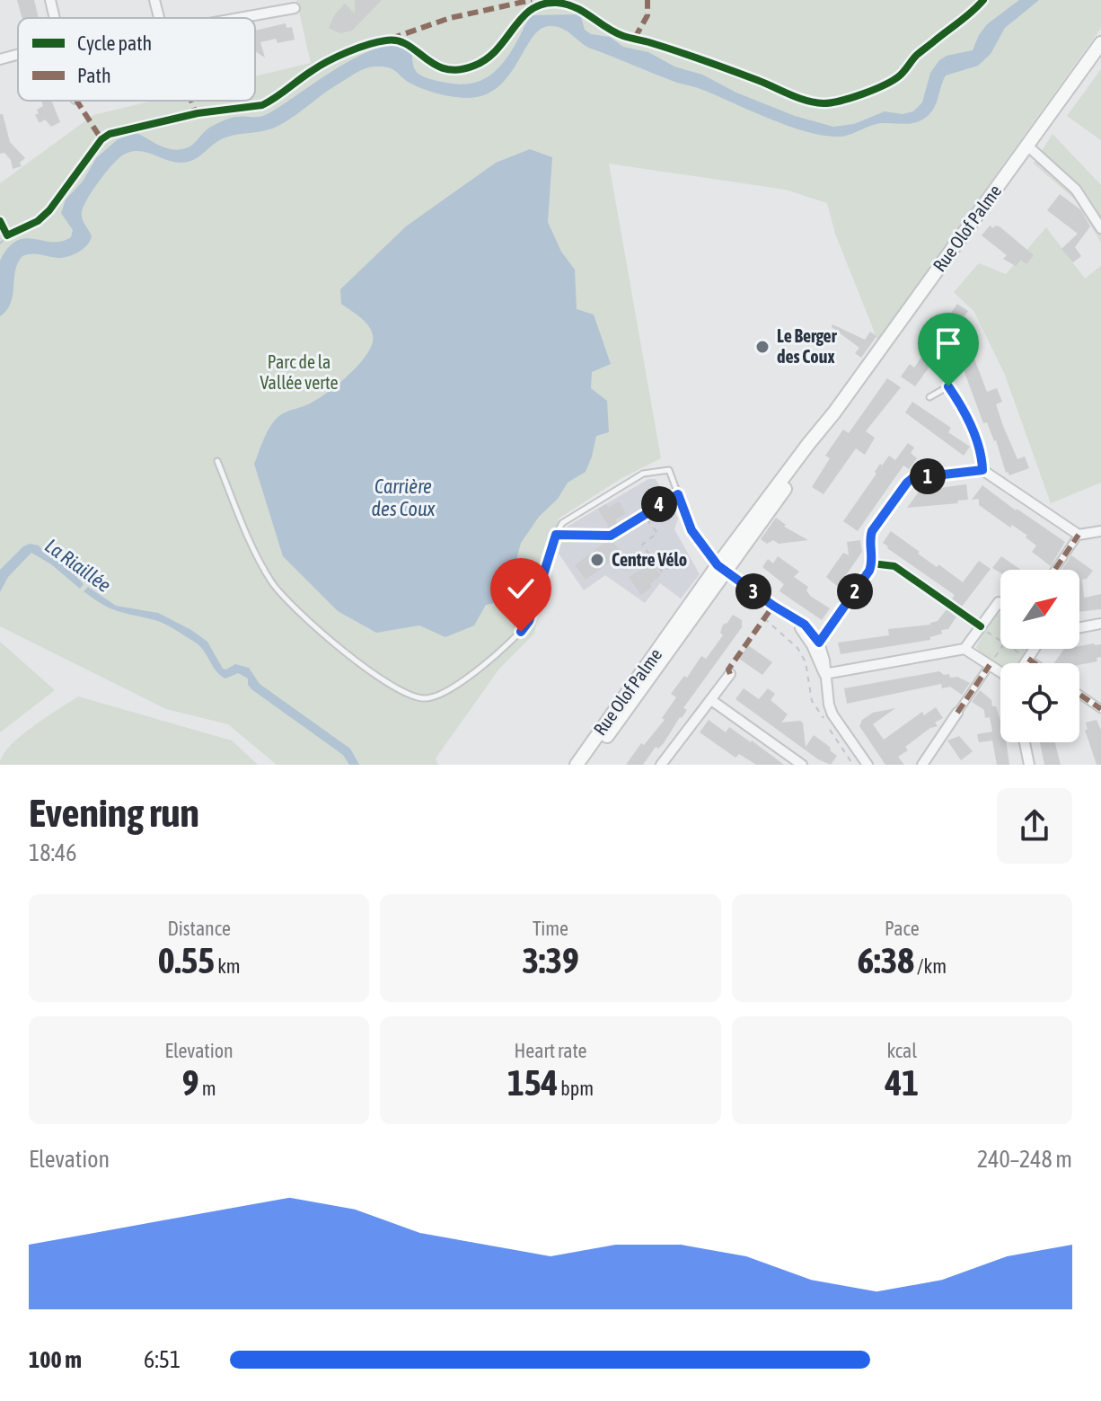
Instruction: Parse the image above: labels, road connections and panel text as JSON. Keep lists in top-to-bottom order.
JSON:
{
  "streets": {
    "main road": ["Rue Olof Palme"]
  },
  "water": ["Carrière des Coux", "La Riaillée"],
  "parks": ["Parc de la Vallée verte"],
  "places": ["Le Berger des Coux", "Centre Vélo"],
  "legend": ["Cycle path", "Path"],
  "north": "top right",
  "page": {
    "pins": [
      "1",
      "4",
      "2",
      "3"
    ],
    "heading": ["Evening run", "18:46"],
    "stats": [
      ["Distance", "0.55 km"],
      ["Time", "3:39"],
      ["Pace", "6:38 /km"],
      ["Elevation", "9 m"],
      ["Heart rate", "154 bpm"],
      ["kcal", "41"]
    ],
    "chart": ["Elevation", "240–248 m"],
    "list": [
      {
        "name": "100 m",
        "note": "6:51"
      }
    ]
  }
}
